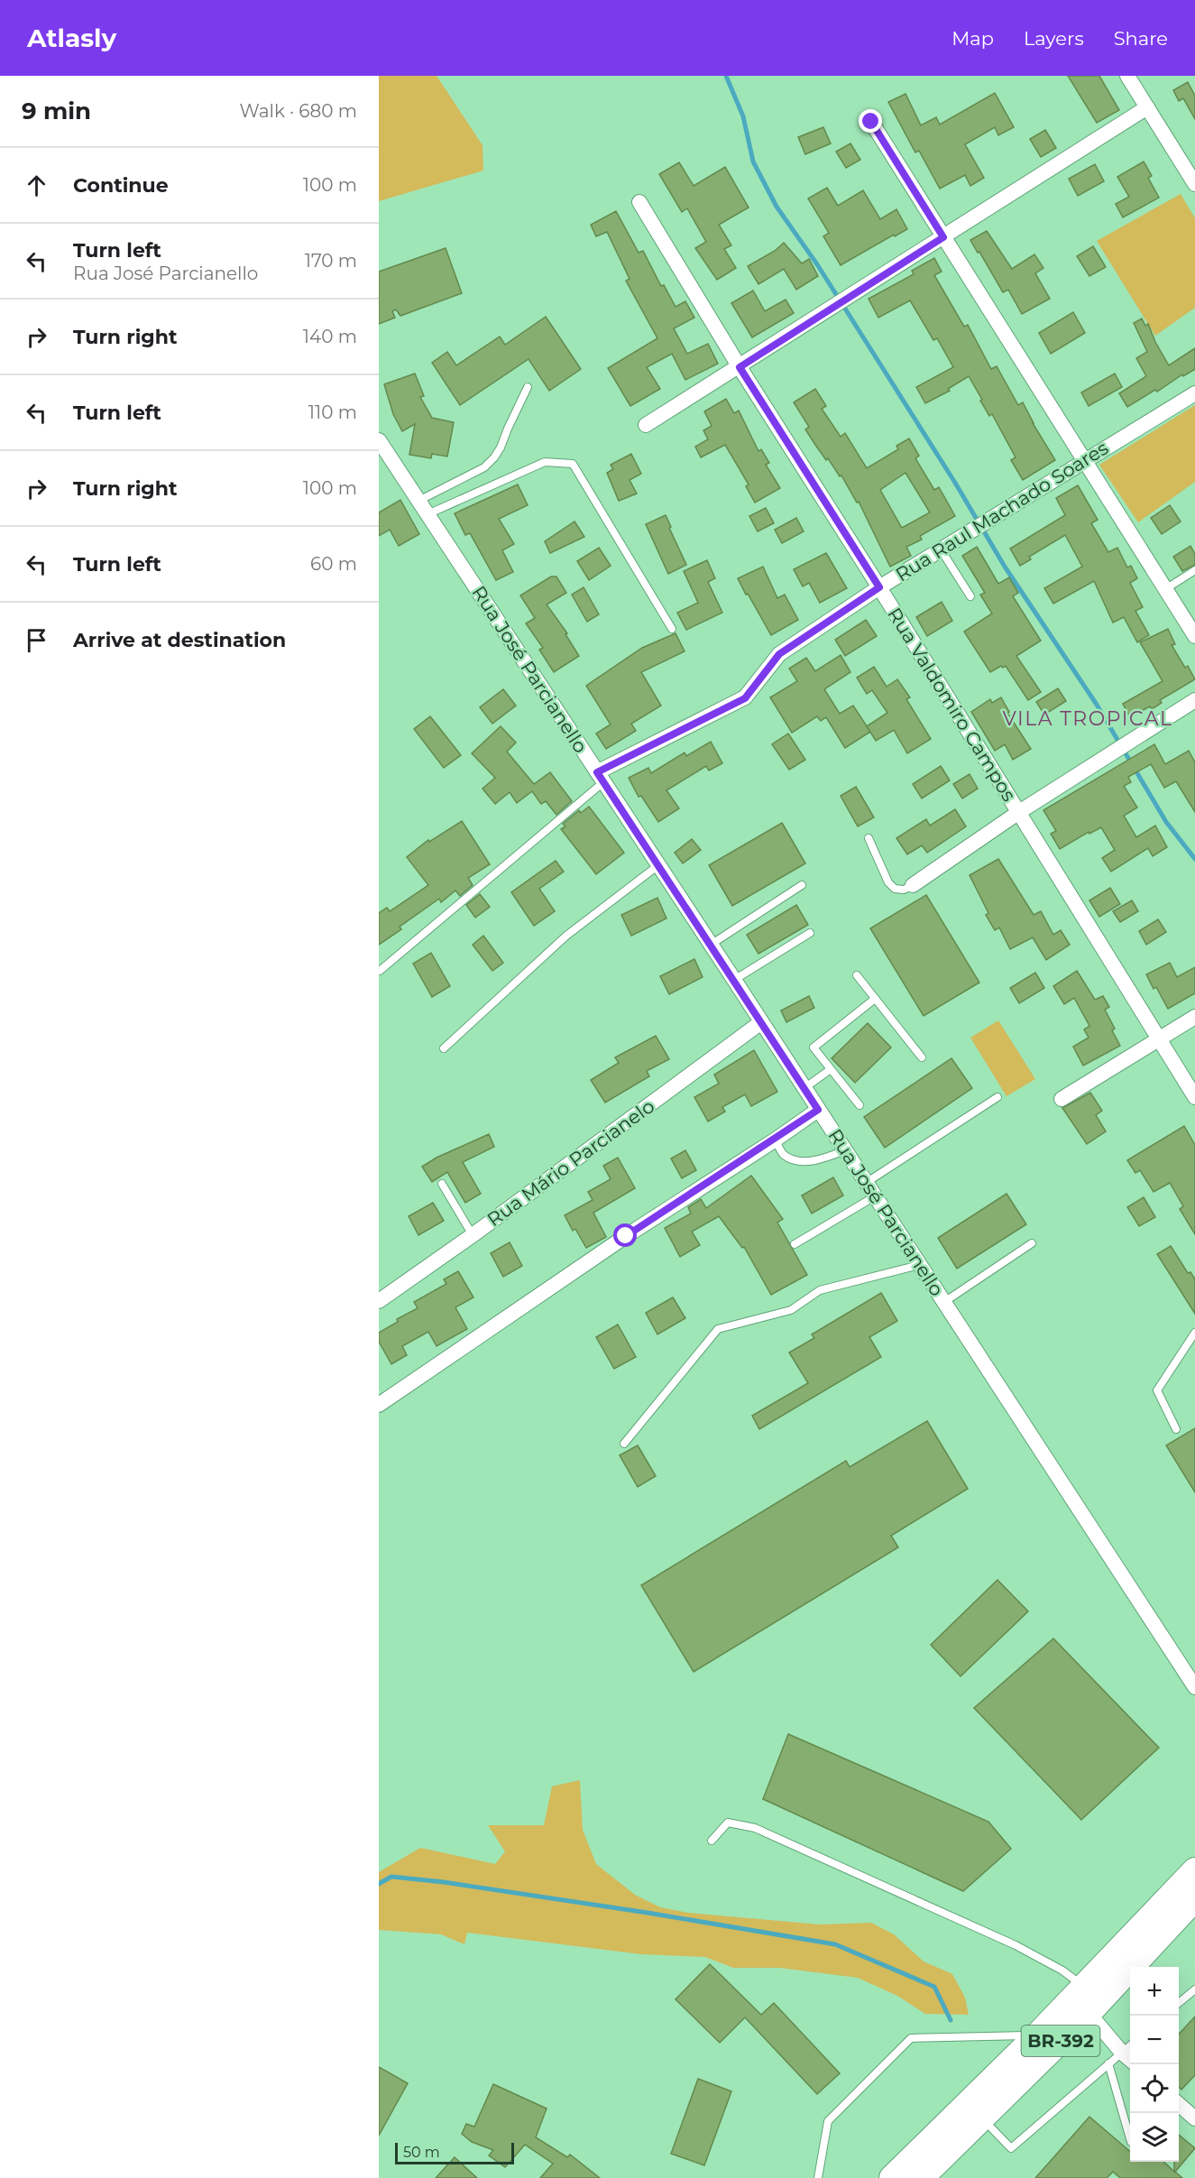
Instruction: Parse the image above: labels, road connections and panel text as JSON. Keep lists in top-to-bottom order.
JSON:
{
  "streets": {
    "highway": ["BR-392"],
    "street": [
      "Rua Raul Machado Soares",
      "Rua José Parcianello",
      "Rua Valdomiro Campos",
      "Rua Mário Parcianelo"
    ]
  },
  "crossings": [
    ["Rua Raul Machado Soares", "Rua José Parcianello"],
    ["Rua Raul Machado Soares", "Rua Valdomiro Campos"],
    ["Rua José Parcianello", "Rua Mário Parcianelo"]
  ],
  "districts": ["VILA TROPICAL"],
  "scale_bar": "50 m",
  "page": {
    "header": "Atlasly",
    "nav": ["Map", "Layers", "Share"],
    "heading": ["9 min", "Walk · 680 m"],
    "list": [
      ["Continue", "100 m"],
      ["Turn left", "Rua José Parcianello", "170 m"],
      ["Turn right", "140 m"],
      ["Turn left", "110 m"],
      ["Turn right", "100 m"],
      ["Turn left", "60 m"],
      "Arrive at destination"
    ],
    "map_buttons": ["+", "−"],
    "scale": "50 m"
  }
}
